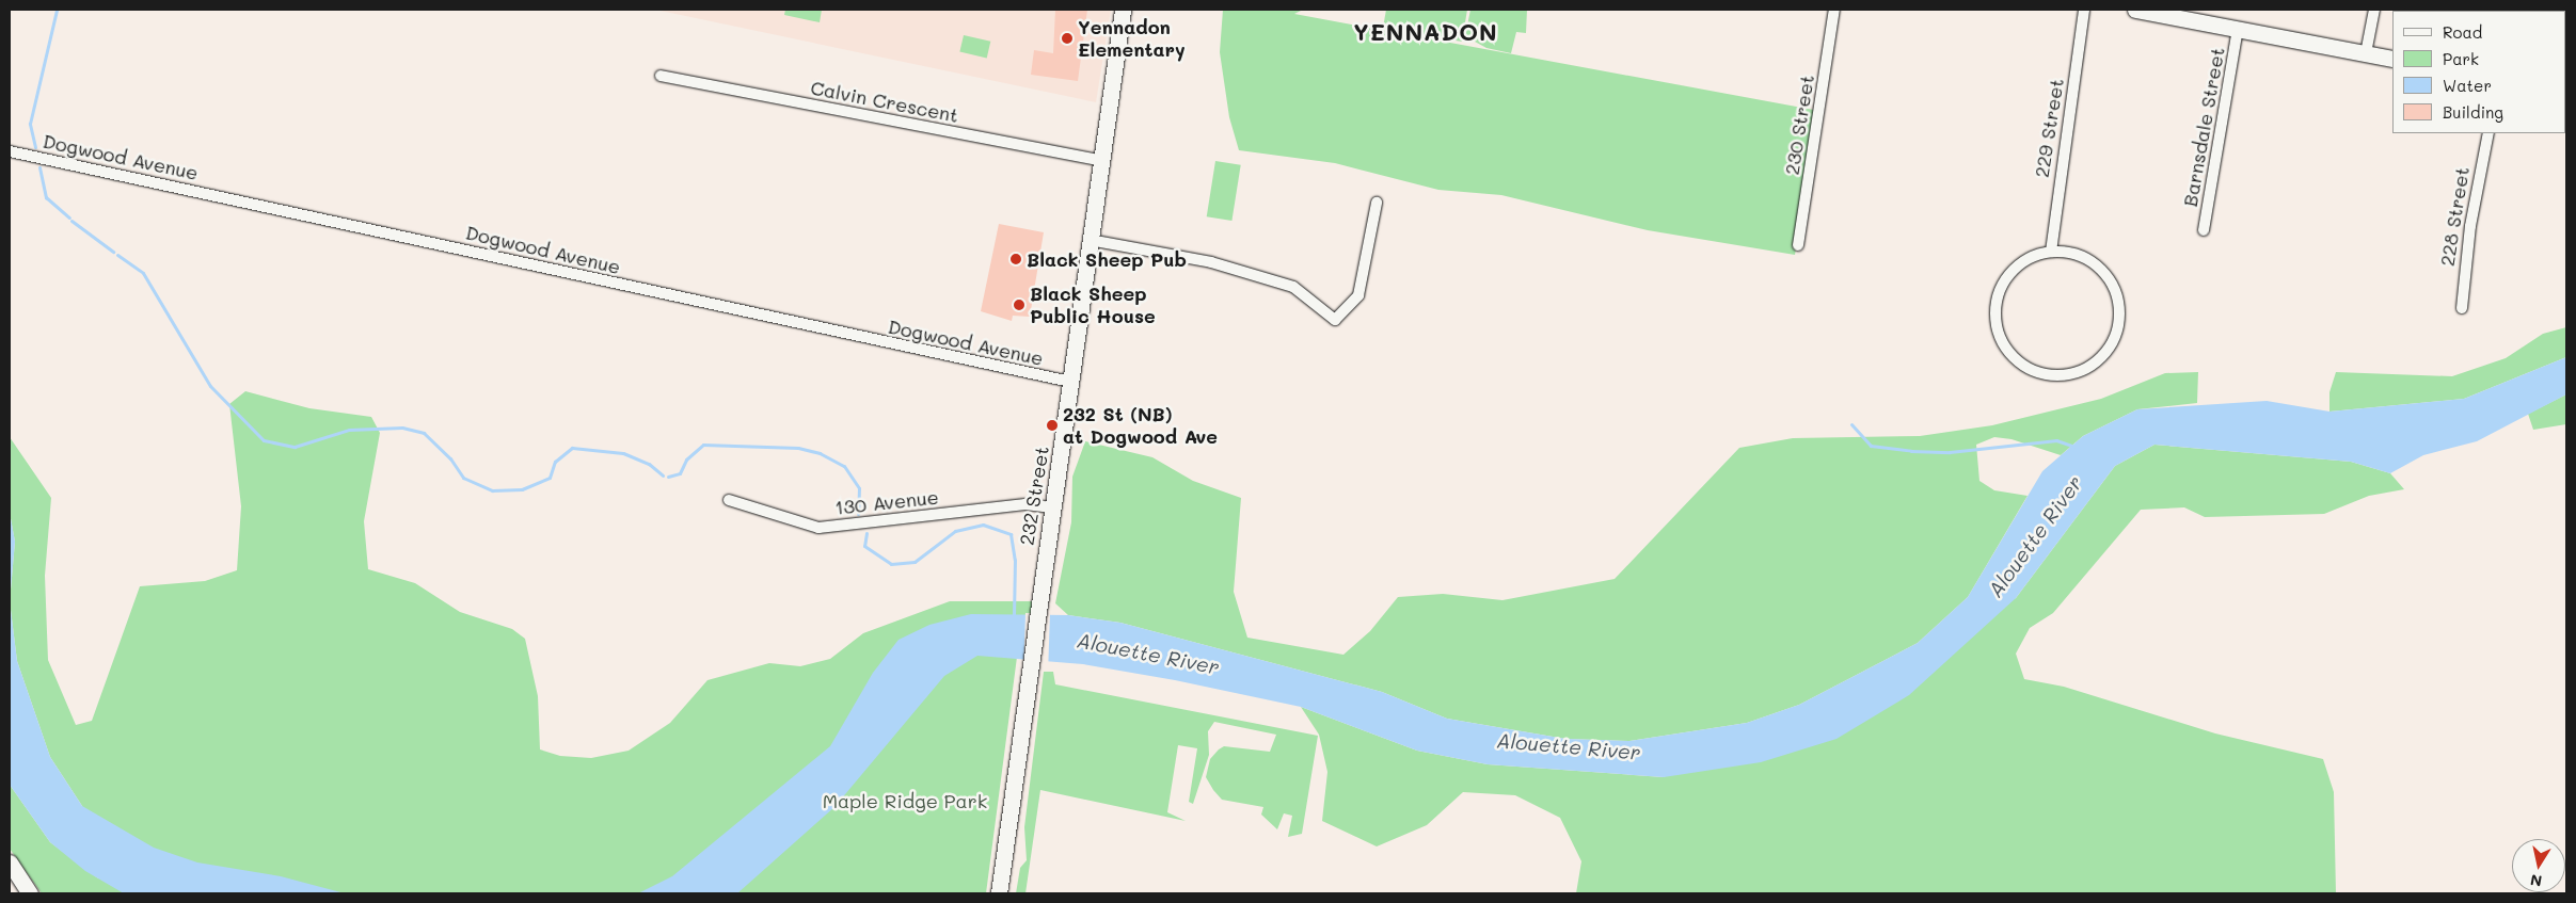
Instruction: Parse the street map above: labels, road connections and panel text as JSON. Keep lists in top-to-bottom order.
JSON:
{
  "streets": {
    "main road": ["232 Street"],
    "street": [
      "Calvin Crescent",
      "230 Street",
      "Barnsdale Street",
      "229 Street",
      "Dogwood Avenue",
      "228 Street",
      "130 Avenue"
    ]
  },
  "crossings": [
    ["Calvin Crescent", "232 Street"],
    ["Dogwood Avenue", "232 Street"],
    ["232 Street", "130 Avenue"]
  ],
  "districts": ["YENNADON"],
  "water": ["Alouette River"],
  "parks": ["Maple Ridge Park"],
  "places": [
    "Yennadon Elementary",
    "Black Sheep Pub",
    "Black Sheep Public House",
    "232 St (NB) at Dogwood Ave"
  ],
  "legend": [
    "Road",
    "Park",
    "Water",
    "Building"
  ],
  "north": "bottom"
}
